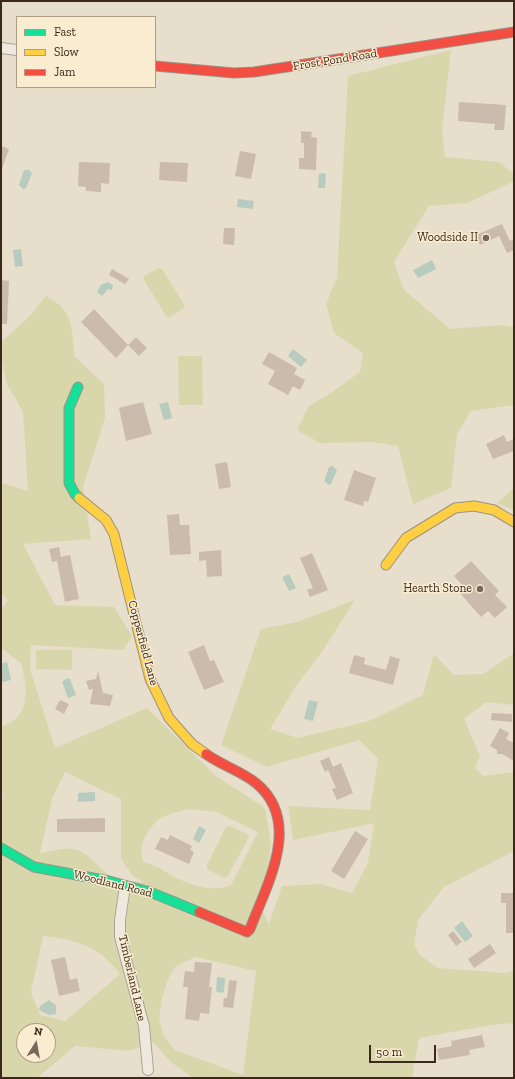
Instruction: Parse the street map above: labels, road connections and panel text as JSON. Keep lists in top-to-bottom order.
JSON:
{
  "streets": {
    "street": [
      "Frost Pond Road",
      "Copperfield Lane",
      "Woodland Road",
      "Timberland Lane"
    ]
  },
  "crossings": [
    ["Copperfield Lane", "Woodland Road"],
    ["Woodland Road", "Timberland Lane"]
  ],
  "places": ["Woodside II", "Hearth Stone"],
  "legend": ["Fast", "Slow", "Jam"],
  "scale_bar": "50 m",
  "north": "top"
}
